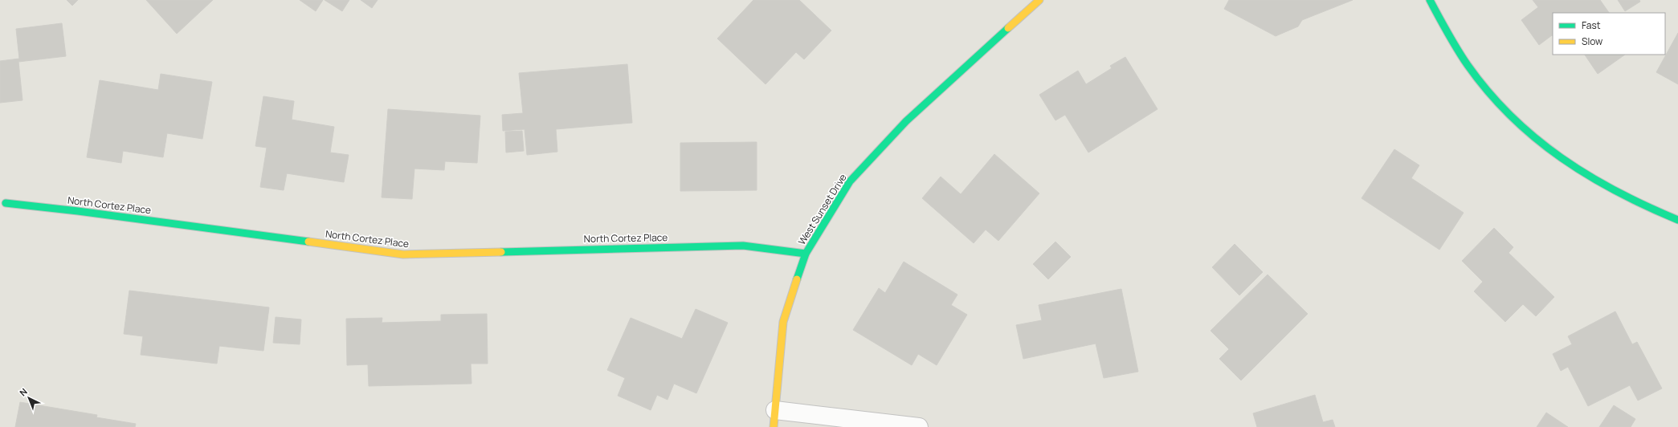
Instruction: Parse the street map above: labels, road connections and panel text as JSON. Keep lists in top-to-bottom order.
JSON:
{
  "streets": {
    "street": ["North Cortez Place", "West Sunset Drive"]
  },
  "crossings": [
    ["North Cortez Place", "West Sunset Drive"]
  ],
  "legend": ["Fast", "Slow"],
  "north": "top left"
}
